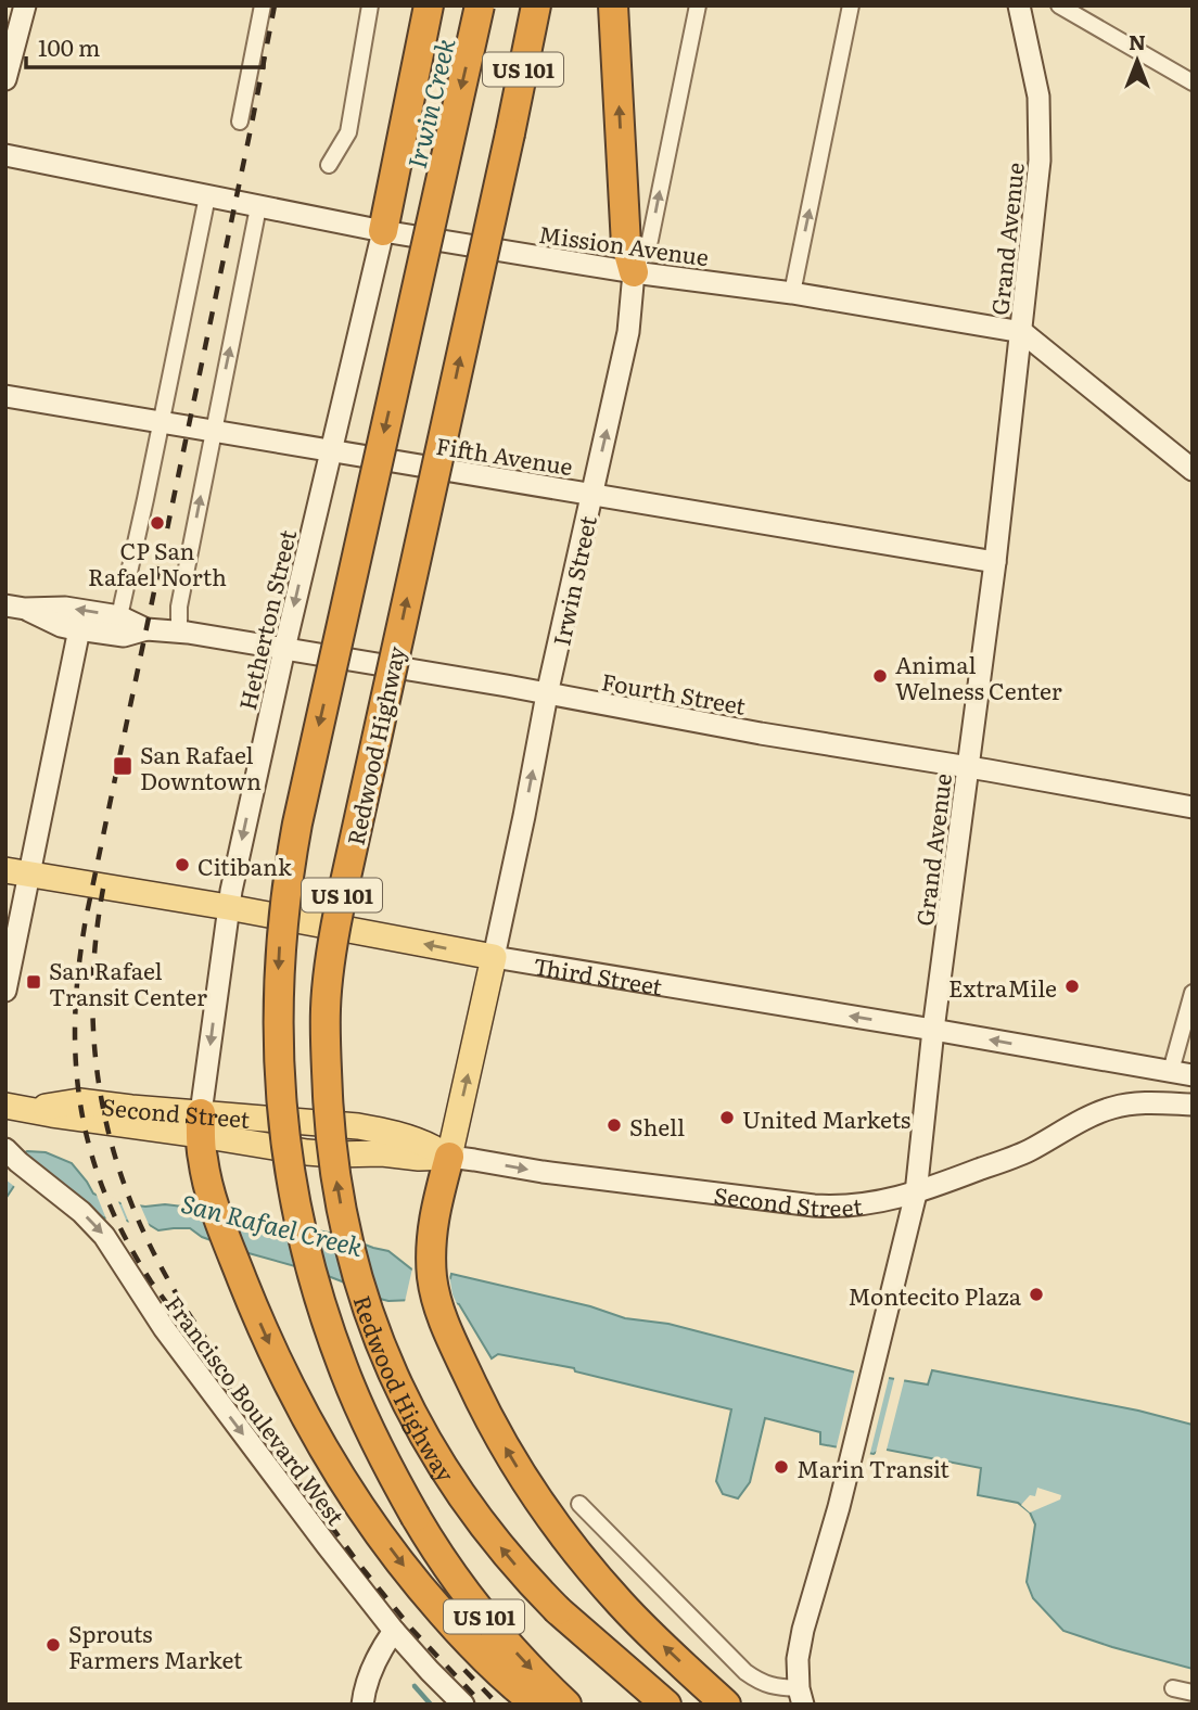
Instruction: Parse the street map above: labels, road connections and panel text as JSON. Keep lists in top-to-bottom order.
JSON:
{
  "streets": {
    "highway": ["US 101", "Redwood Highway"],
    "main road": ["Irwin Street", "Third Street", "Second Street"],
    "street": [
      "Grand Avenue",
      "Mission Avenue",
      "Fifth Avenue",
      "Hetherton Street",
      "Fourth Street",
      "Francisco Boulevard West"
    ]
  },
  "crossings": [
    ["Grand Avenue", "Mission Avenue"],
    ["Grand Avenue", "Fifth Avenue"],
    ["Grand Avenue", "Fourth Street"],
    ["Grand Avenue", "Third Street"],
    ["Grand Avenue", "Second Street"],
    ["Mission Avenue", "Irwin Street"],
    ["Mission Avenue", "Hetherton Street"],
    ["Fifth Avenue", "Irwin Street"],
    ["Fifth Avenue", "Hetherton Street"],
    ["Irwin Street", "Fourth Street"],
    ["Irwin Street", "Third Street"],
    ["Irwin Street", "Second Street"],
    ["Hetherton Street", "Fourth Street"],
    ["Hetherton Street", "Third Street"],
    ["Hetherton Street", "Second Street"]
  ],
  "one_way": [
    "Irwin Street",
    "Third Street",
    "Second Street",
    "Francisco Boulevard West"
  ],
  "water": ["Irwin Creek", "San Rafael Creek"],
  "places": {
    "other": [
      "CP San Rafael North",
      "Animal Welness Center",
      "Citibank",
      "ExtraMile",
      "United Markets",
      "Shell",
      "Montecito Plaza",
      "Marin Transit",
      "Sprouts Farmers Market"
    ],
    "transit": ["San Rafael Downtown", "San Rafael Transit Center"]
  },
  "scale_bar": "100 m",
  "north": "top"
}
